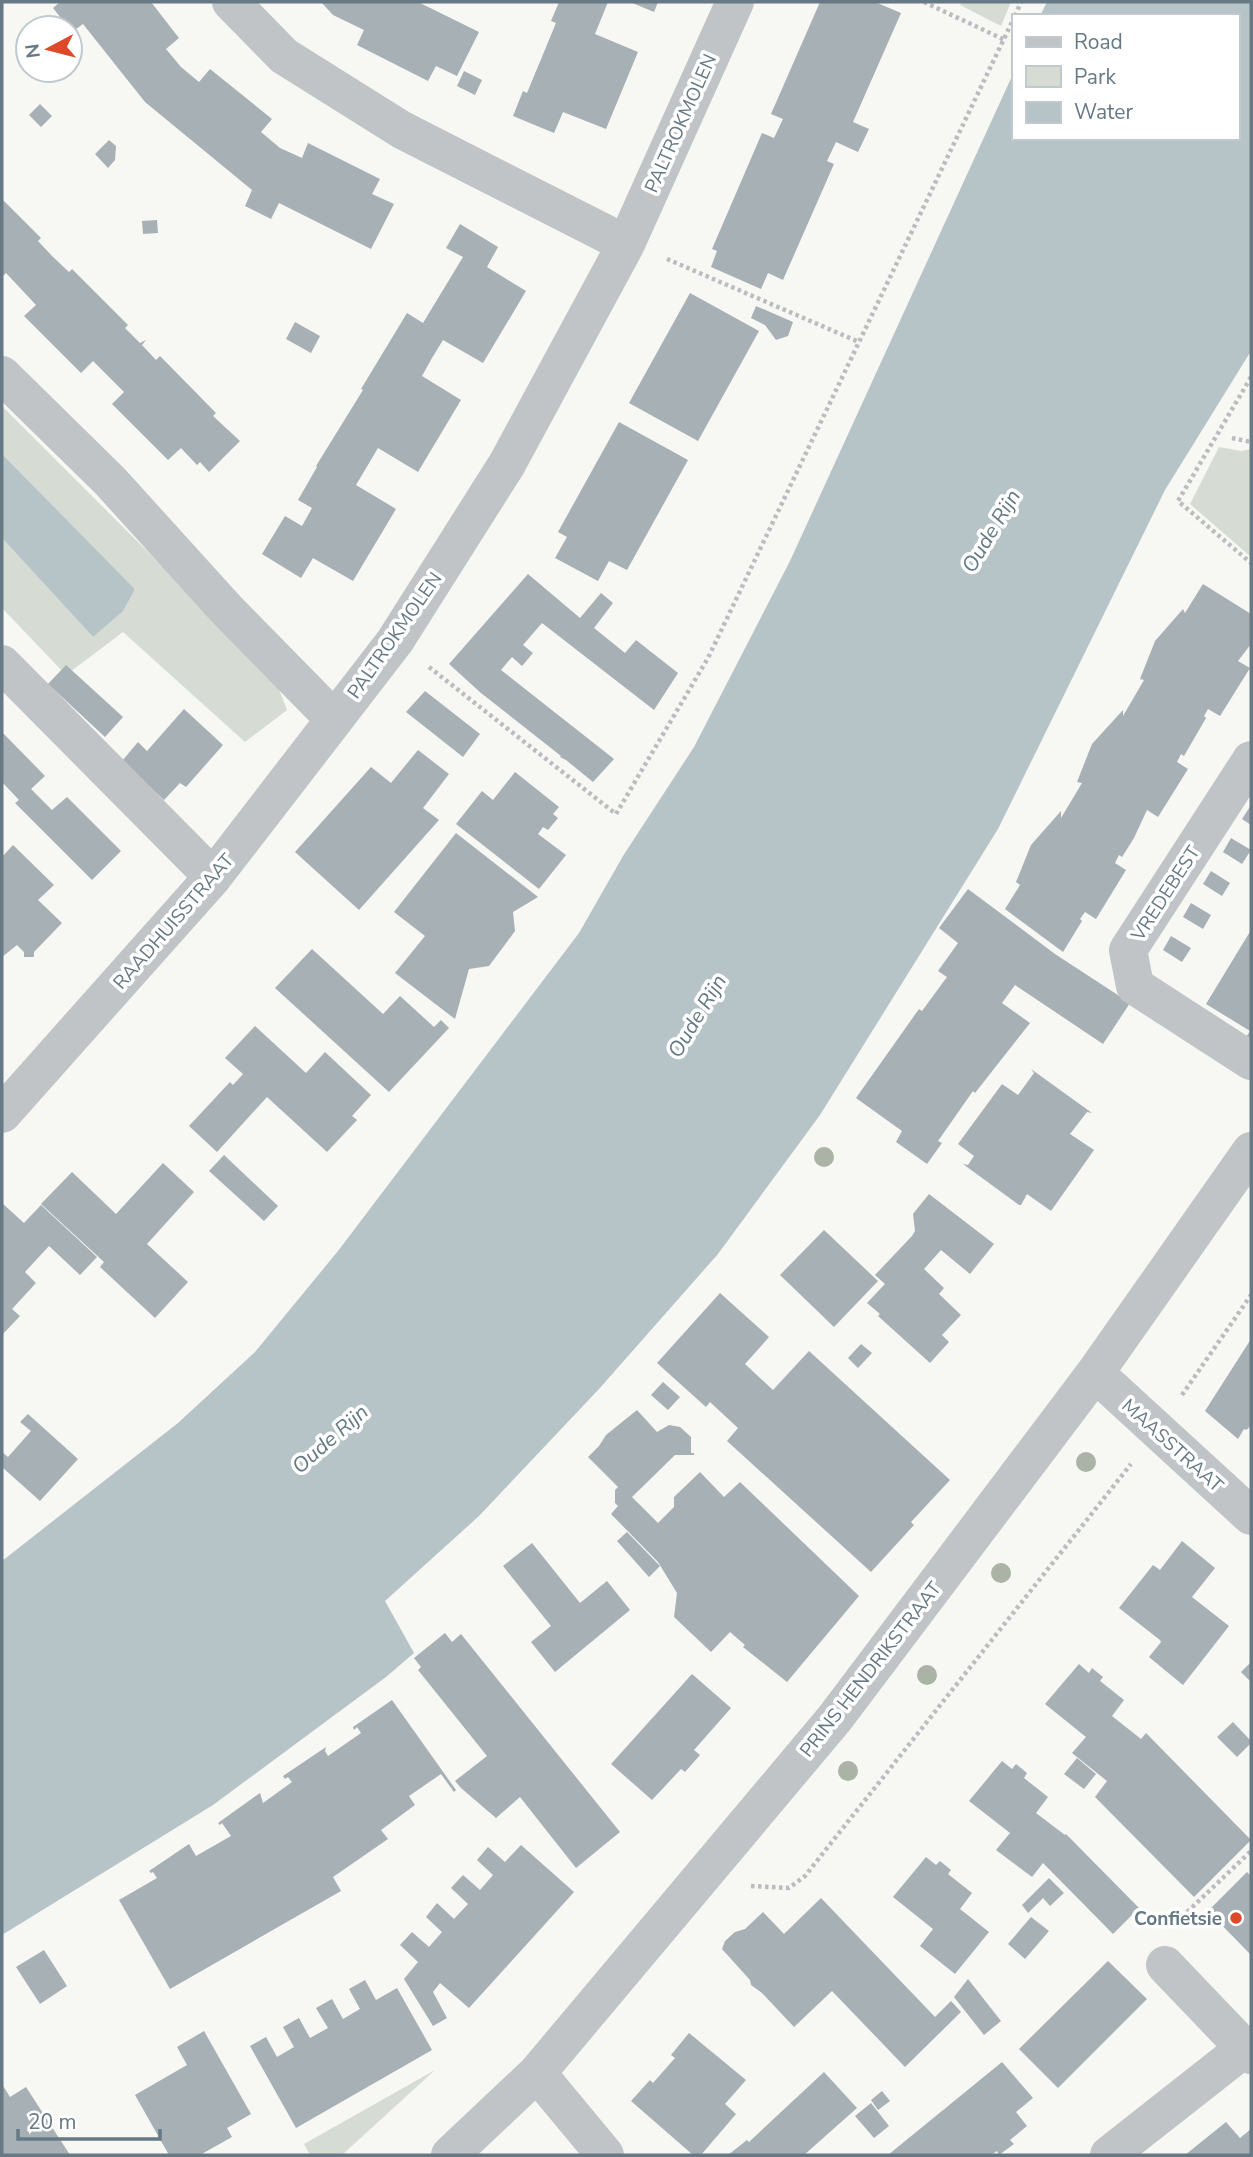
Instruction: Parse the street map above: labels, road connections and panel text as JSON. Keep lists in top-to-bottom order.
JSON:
{
  "streets": {
    "street": [
      "PALTROKMOLEN",
      "VREDEBEST",
      "RAADHUISSTRAAT",
      "MAASSTRAAT",
      "PRINS HENDRIKSTRAAT"
    ]
  },
  "crossings": [
    ["PALTROKMOLEN", "RAADHUISSTRAAT"],
    ["MAASSTRAAT", "PRINS HENDRIKSTRAAT"]
  ],
  "water": ["Oude Rijn"],
  "places": ["Confietsie"],
  "legend": ["Road", "Park", "Water"],
  "scale_bar": "20 m",
  "north": "left"
}
